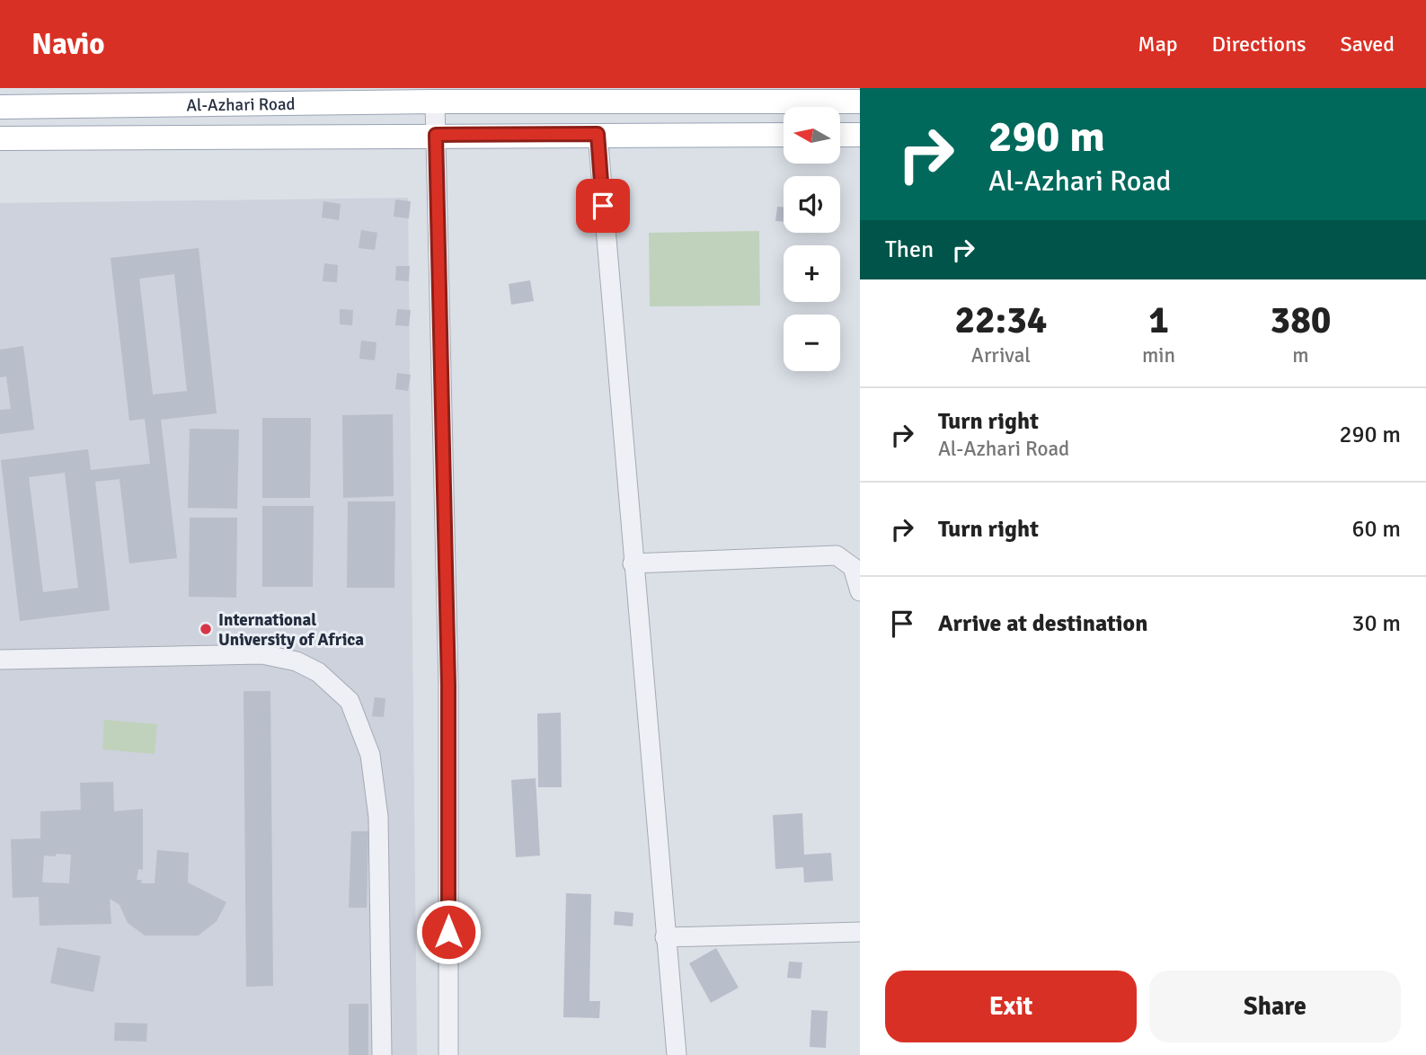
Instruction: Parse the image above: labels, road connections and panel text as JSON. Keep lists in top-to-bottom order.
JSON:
{
  "streets": {
    "main road": ["Al-Azhari Road"]
  },
  "places": ["International University of Africa"],
  "north": "left",
  "page": {
    "header": "Navio",
    "nav": ["Map", "Directions", "Saved"],
    "turn": ["290 m", "Al-Azhari Road"],
    "map_buttons": ["+", "−"],
    "then": "Then",
    "eta": [
      "22:34",
      "Arrival",
      "1",
      "min",
      "380",
      "m"
    ],
    "list": [
      {
        "name": "Turn right",
        "note": "Al-Azhari Road",
        "value": "290 m"
      },
      {
        "name": "Turn right",
        "value": "60 m"
      },
      {
        "name": "Arrive at destination",
        "value": "30 m"
      }
    ],
    "buttons": ["Exit", "Share"]
  }
}
